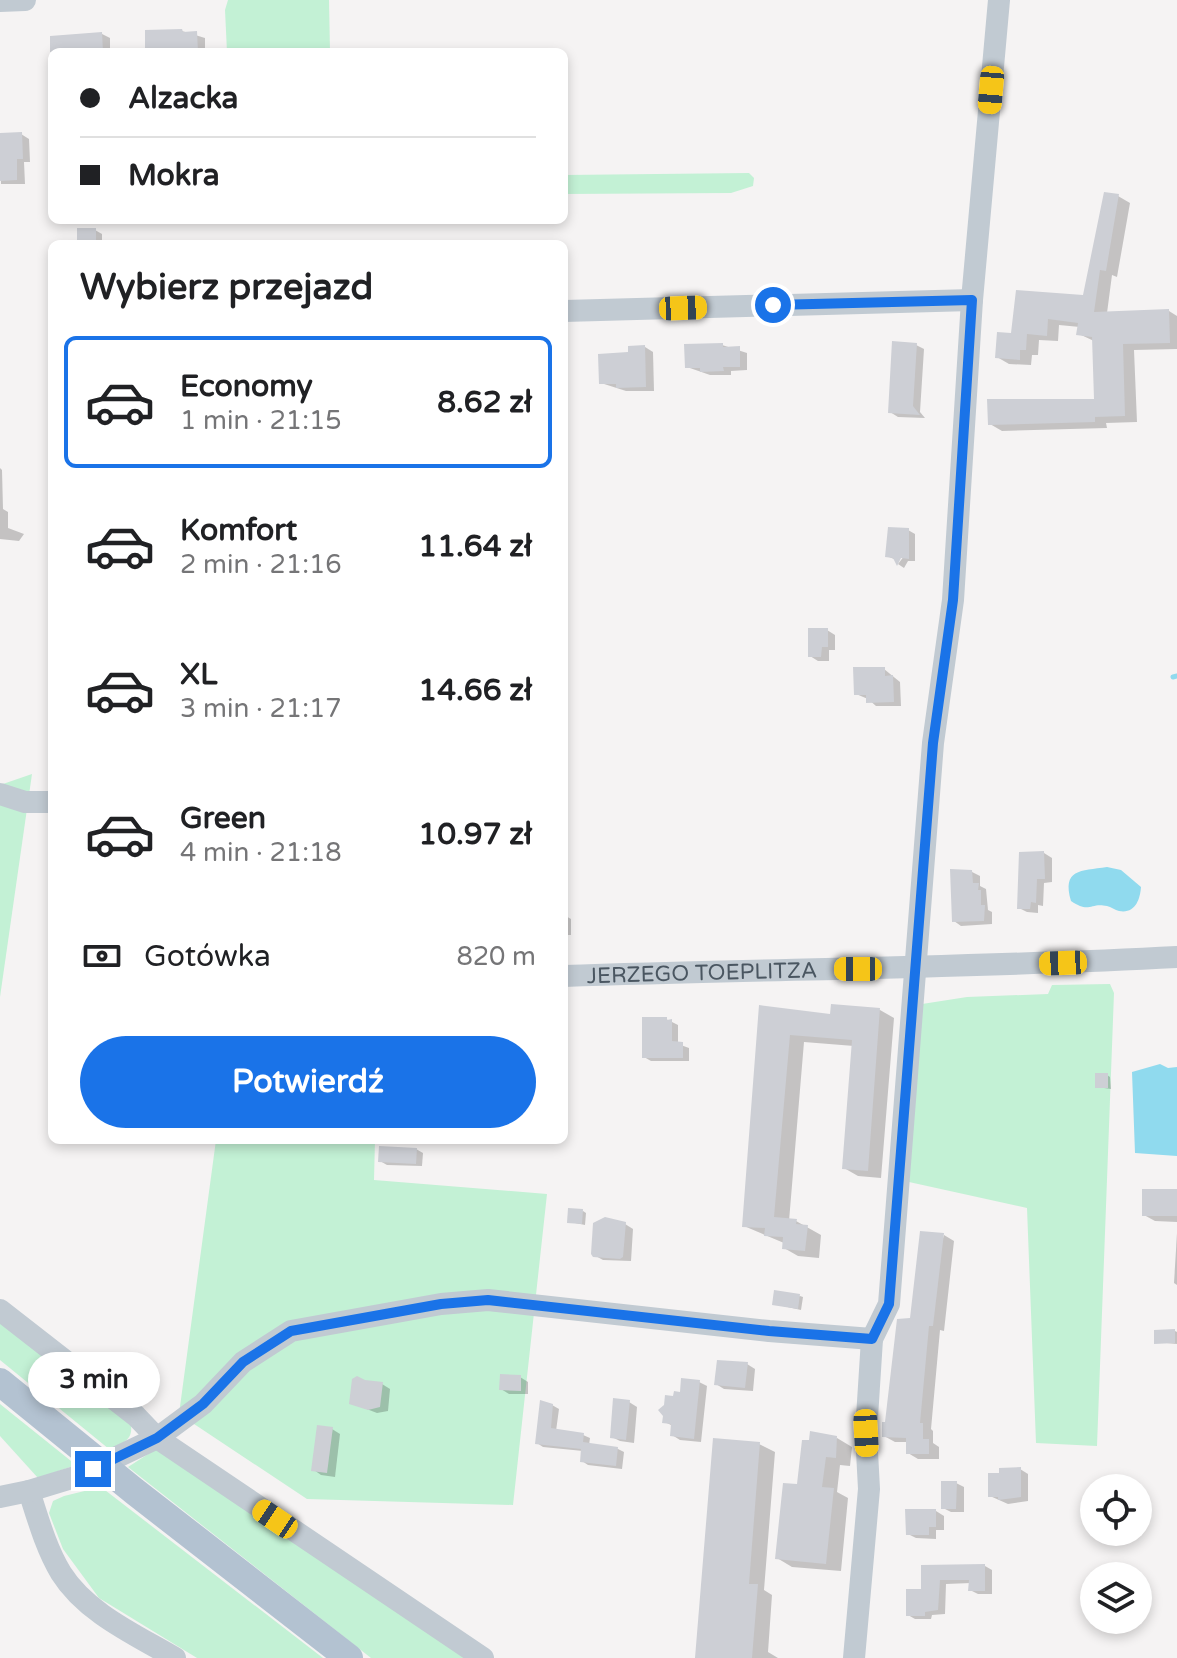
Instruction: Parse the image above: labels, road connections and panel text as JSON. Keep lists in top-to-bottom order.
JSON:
{
  "streets": {
    "street": ["JERZEGO TOEPLITZA"]
  },
  "page": {
    "banner": ["Alzacka", "Mokra"],
    "heading": "Wybierz przejazd",
    "list": [
      {
        "name": "Economy",
        "note": "1 min · 21:15",
        "value": "8.62 zł"
      },
      {
        "name": "Komfort",
        "note": "2 min · 21:16",
        "value": "11.64 zł"
      },
      {
        "name": "XL",
        "note": "3 min · 21:17",
        "value": "14.66 zł"
      },
      {
        "name": "Green",
        "note": "4 min · 21:18",
        "value": "10.97 zł"
      }
    ],
    "pay": ["Gotówka", "820 m"],
    "buttons": "Potwierdź",
    "bubble": "3 min"
  }
}
